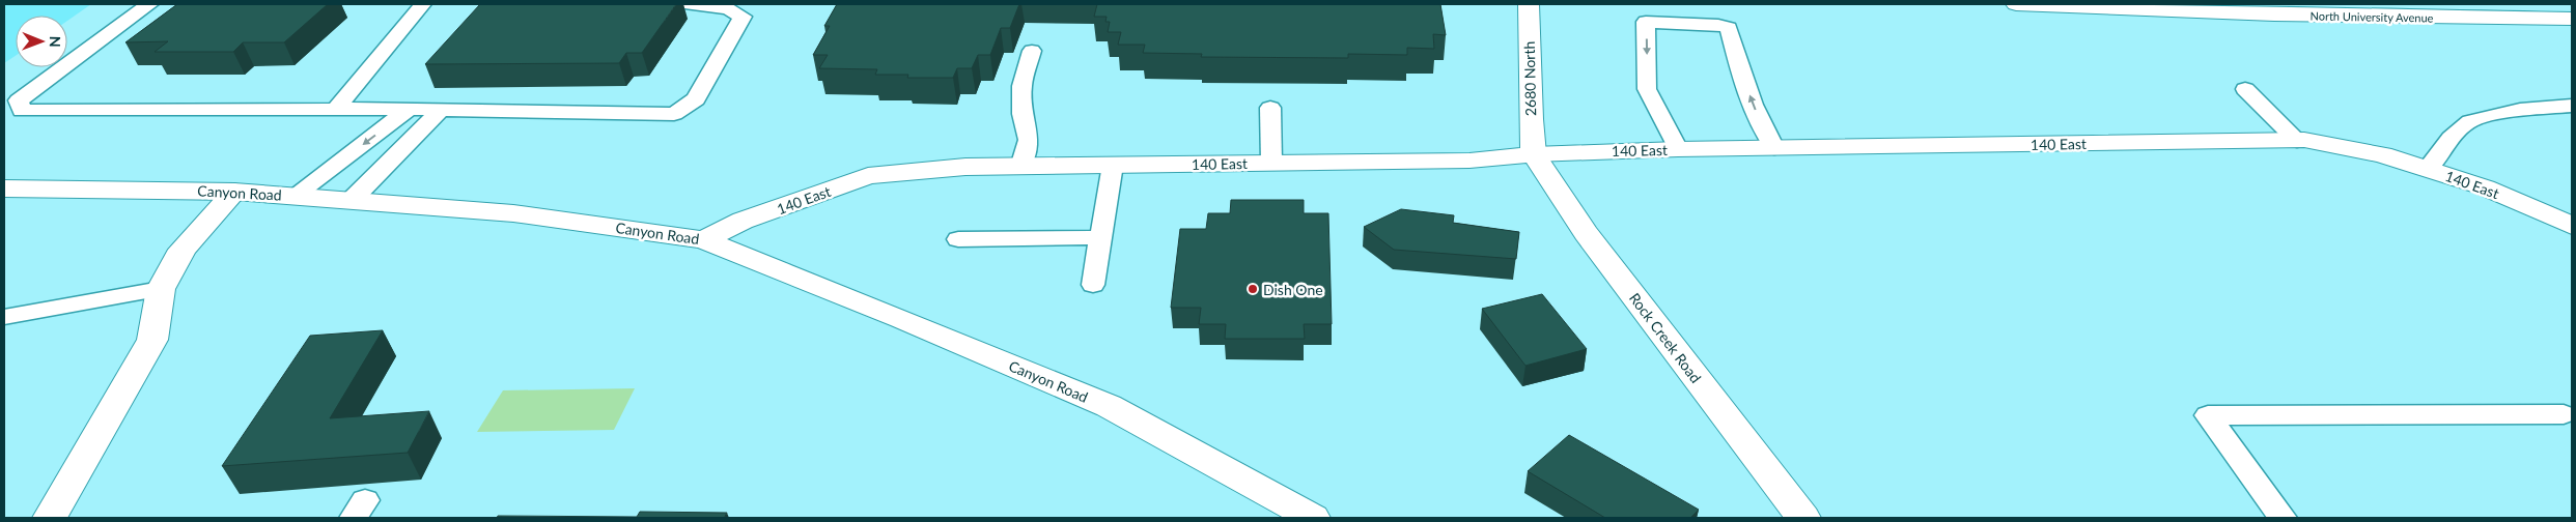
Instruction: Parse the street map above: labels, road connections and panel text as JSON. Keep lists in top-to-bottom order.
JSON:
{
  "streets": {
    "main road": [
      "North University Avenue",
      "2680 North",
      "140 East",
      "Canyon Road",
      "Rock Creek Road"
    ]
  },
  "crossings": [
    ["2680 North", "140 East"],
    ["2680 North", "Rock Creek Road"],
    ["140 East", "Canyon Road"],
    ["140 East", "Rock Creek Road"]
  ],
  "places": ["Dish One"],
  "north": "right"
}
